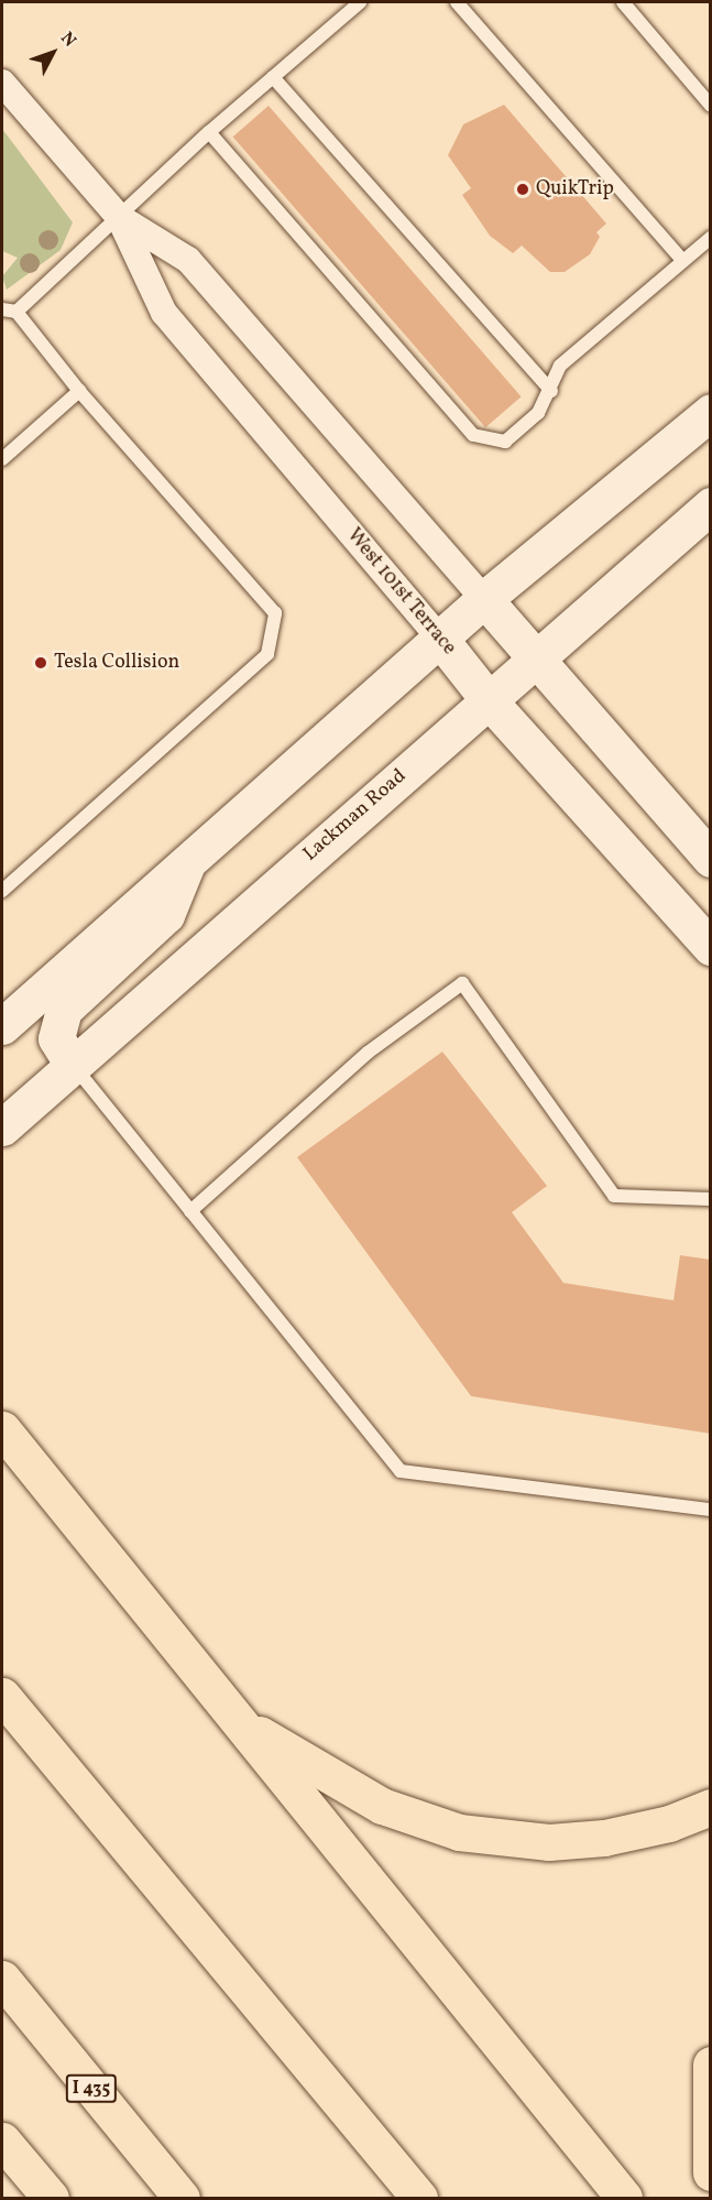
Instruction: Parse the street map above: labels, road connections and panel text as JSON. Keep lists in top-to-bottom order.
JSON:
{
  "streets": {
    "highway": ["I 435"],
    "main road": ["West 101st Terrace", "Lackman Road"]
  },
  "crossings": [
    ["West 101st Terrace", "Lackman Road"]
  ],
  "places": ["QuikTrip", "Tesla Collision"],
  "north": "top right"
}
